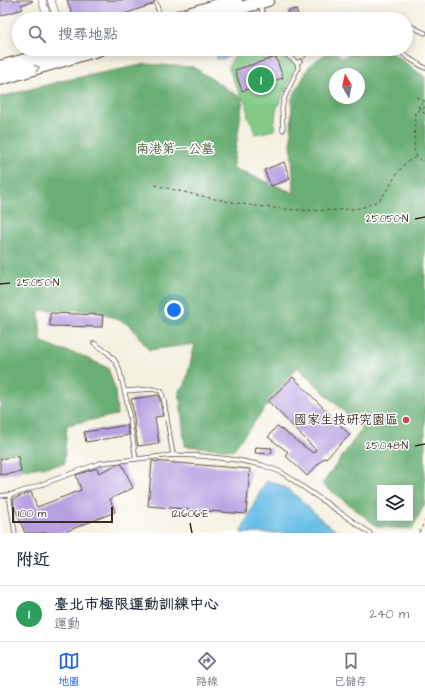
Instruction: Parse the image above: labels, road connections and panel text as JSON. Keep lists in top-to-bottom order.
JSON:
{
  "parks": ["南港第一公墓"],
  "places": ["國家生技研究園區"],
  "scale_bar": "100 m",
  "north": "top",
  "page": {
    "search": "搜尋地點",
    "pins": "1",
    "scale": "100 m",
    "heading": "附近",
    "list": [
      {
        "mark": "1",
        "name": "臺北市極限運動訓練中心",
        "note": "運動",
        "value": "240 m"
      }
    ],
    "nav": ["地圖", "路線", "已儲存"]
  },
  "coordinates": ["25.050°N", "25.048°N", "121.606°E"]
}
